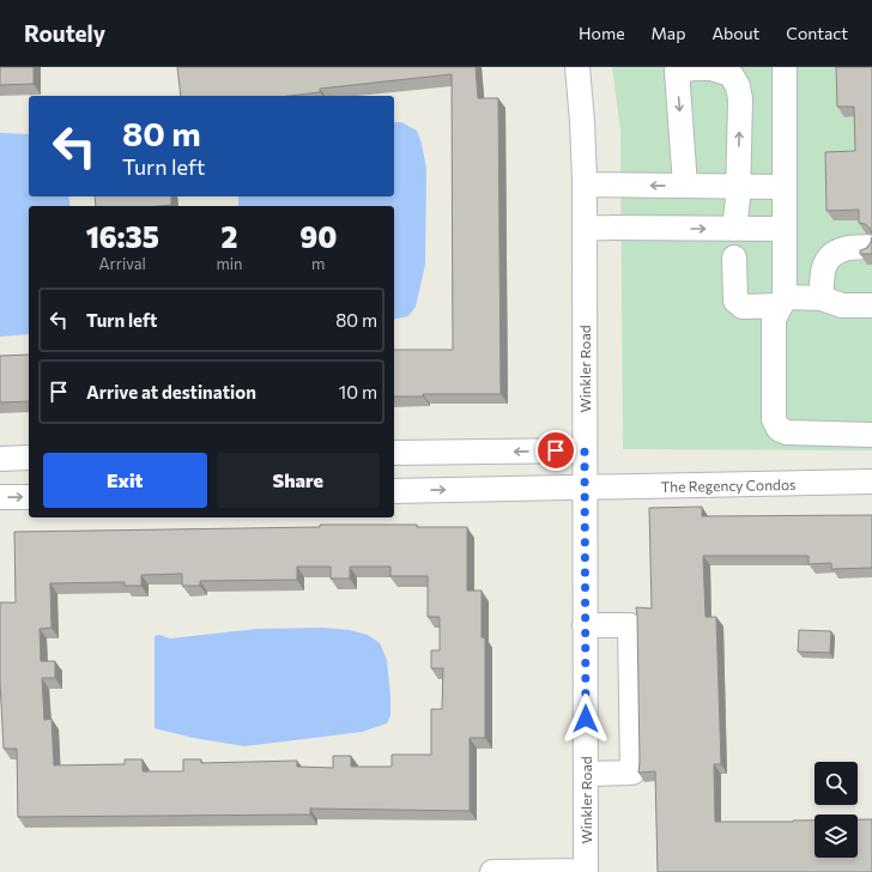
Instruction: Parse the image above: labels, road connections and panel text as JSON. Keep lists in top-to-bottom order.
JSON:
{
  "streets": {
    "street": ["Winkler Road", "The Regency Condos"]
  },
  "crossings": [
    ["Winkler Road", "The Regency Condos"]
  ],
  "page": {
    "header": "Routely",
    "nav": [
      "Home",
      "Map",
      "About",
      "Contact"
    ],
    "turn": ["80 m", "Turn left"],
    "eta": [
      "16:35",
      "Arrival",
      "2",
      "min",
      "90",
      "m"
    ],
    "list": [
      {
        "name": "Turn left",
        "value": "80 m"
      },
      {
        "name": "Arrive at destination",
        "value": "10 m"
      }
    ],
    "buttons": ["Exit", "Share"]
  }
}
